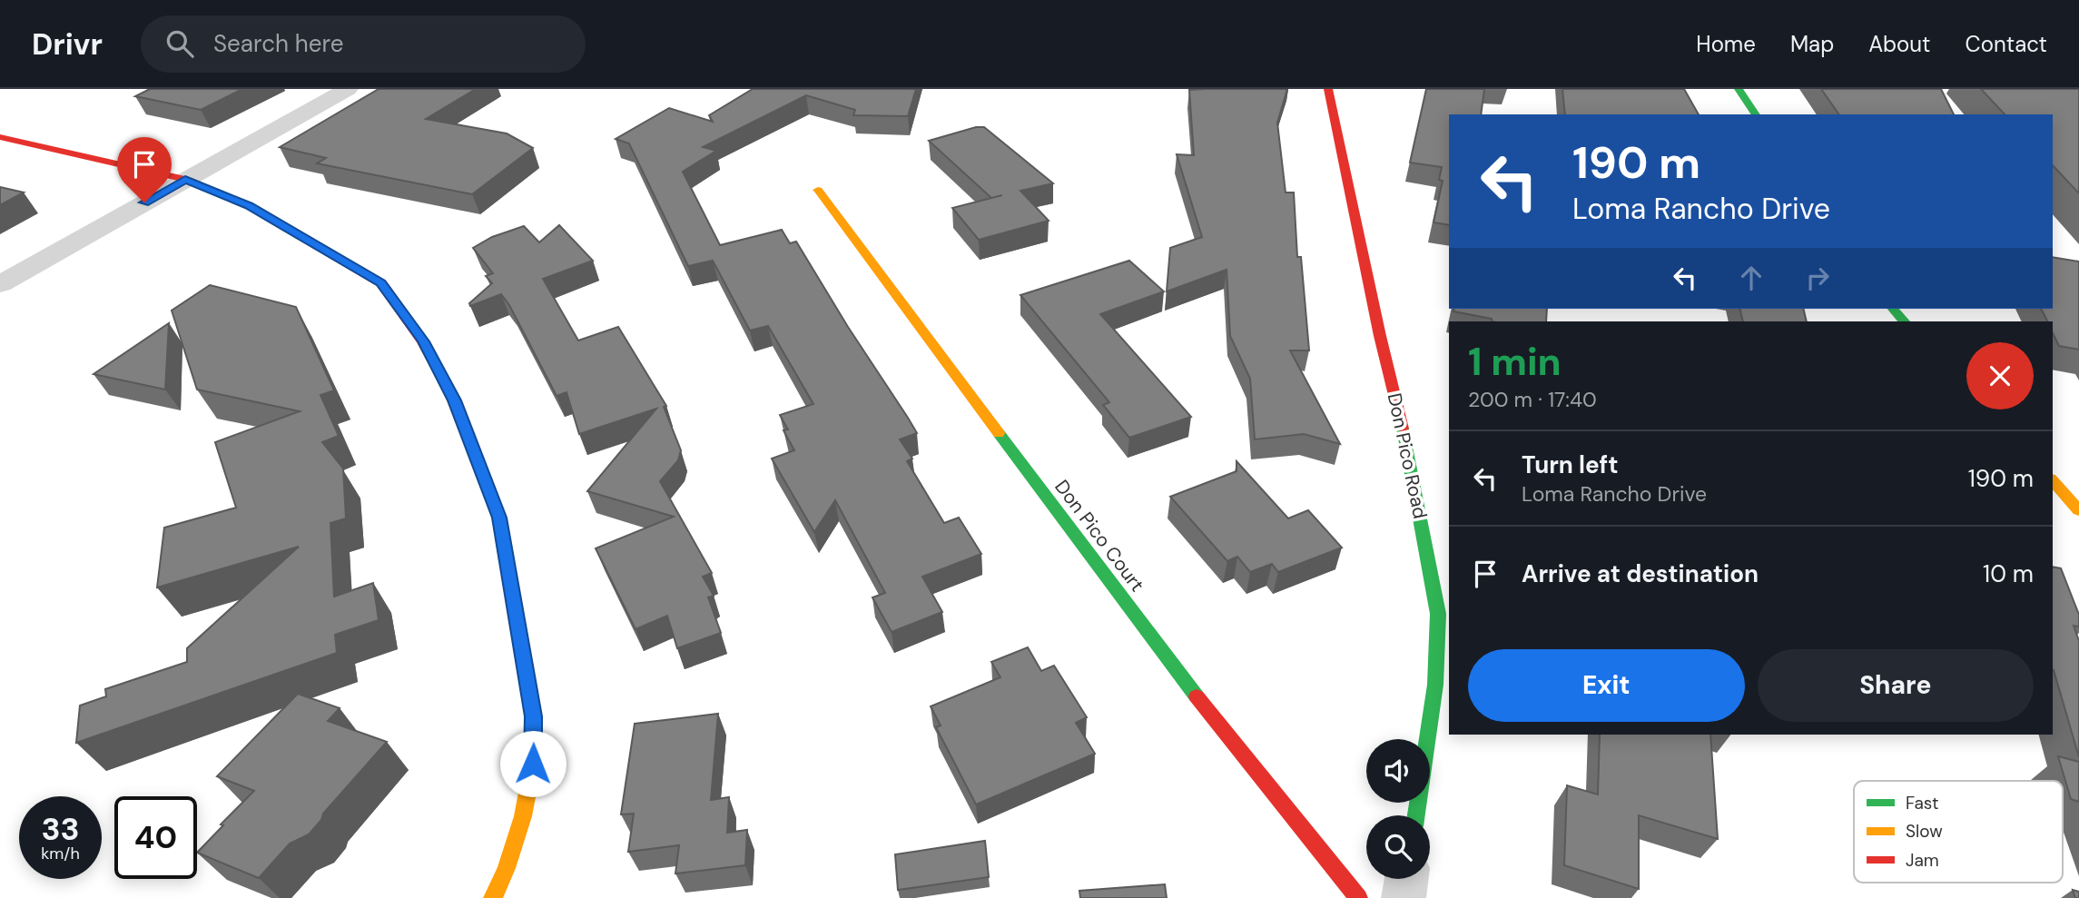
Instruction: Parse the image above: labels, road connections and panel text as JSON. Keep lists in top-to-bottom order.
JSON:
{
  "streets": {
    "street": ["Don Pico Road", "Don Pico Court"]
  },
  "legend": ["Fast", "Slow", "Jam"],
  "page": {
    "header": "Drivr",
    "search": "Search here",
    "nav": [
      "Home",
      "Map",
      "About",
      "Contact"
    ],
    "turn": ["190 m", "Loma Rancho Drive"],
    "heading": ["1 min", "200 m · 17:40"],
    "list": [
      {
        "name": "Turn left",
        "note": "Loma Rancho Drive",
        "value": "190 m"
      },
      {
        "name": "Arrive at destination",
        "value": "10 m"
      }
    ],
    "buttons": ["Exit", "Share"],
    "speed": "33 km/h",
    "limit": "40"
  }
}
